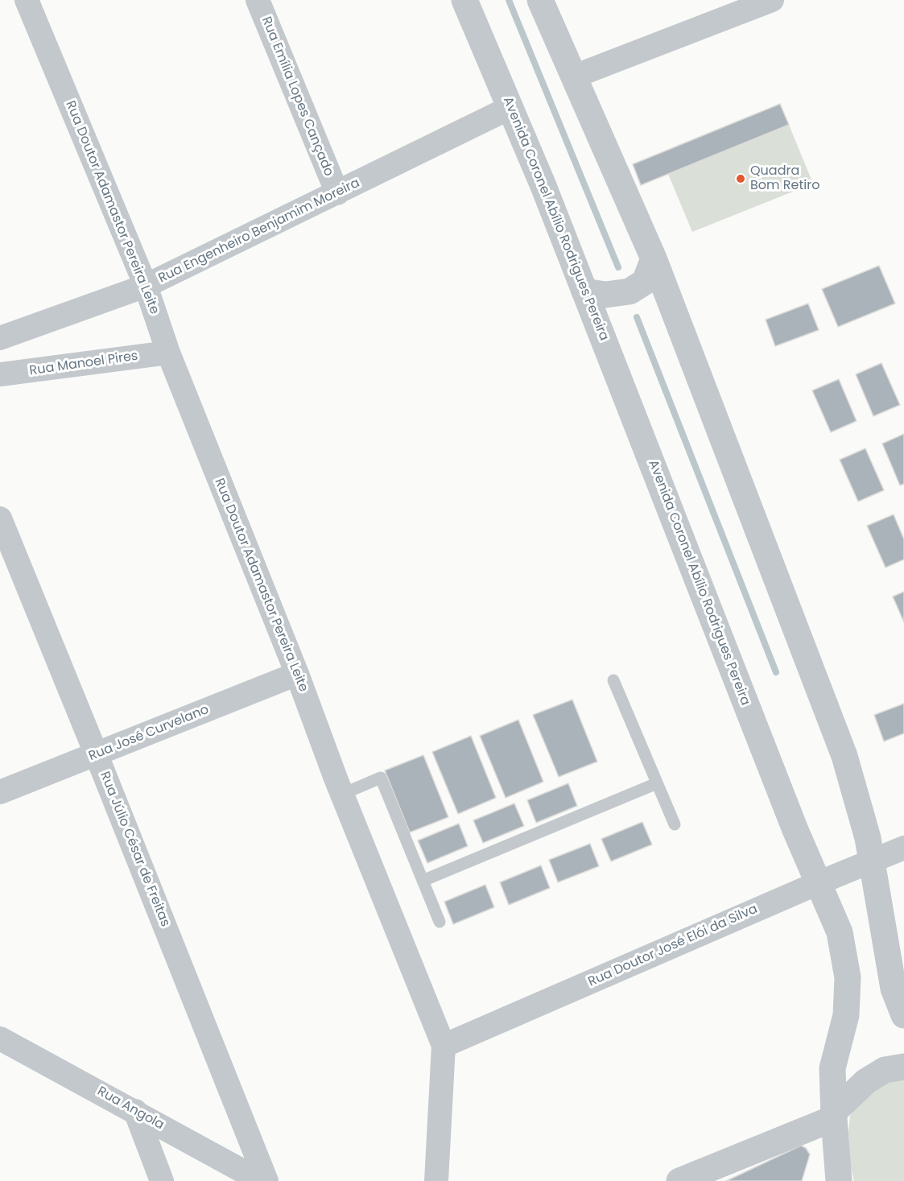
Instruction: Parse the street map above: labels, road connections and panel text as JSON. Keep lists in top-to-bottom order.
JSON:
{
  "streets": {
    "street": [
      "Rua Emília Lopes Cançado",
      "Rua Doutor Adamastor Pereira Leite",
      "Avenida Coronel Abílio Rodrigues Pereira",
      "Rua Engenheiro Benjamim Moreira",
      "Rua Manoel Pires",
      "Rua José Curvelano",
      "Rua Júlio César de Freitas",
      "Rua Doutor José Elói da Silva",
      "Rua Angola"
    ]
  },
  "crossings": [
    ["Rua Emília Lopes Cançado", "Rua Engenheiro Benjamim Moreira"],
    ["Rua Doutor Adamastor Pereira Leite", "Rua Engenheiro Benjamim Moreira"],
    ["Rua Doutor Adamastor Pereira Leite", "Rua Manoel Pires"],
    ["Rua Doutor Adamastor Pereira Leite", "Rua José Curvelano"],
    ["Rua Doutor Adamastor Pereira Leite", "Rua Doutor José Elói da Silva"],
    ["Avenida Coronel Abílio Rodrigues Pereira", "Rua Engenheiro Benjamim Moreira"],
    ["Avenida Coronel Abílio Rodrigues Pereira", "Rua Doutor José Elói da Silva"],
    ["Rua José Curvelano", "Rua Júlio César de Freitas"]
  ],
  "places": ["Quadra Bom Retiro"]
}
